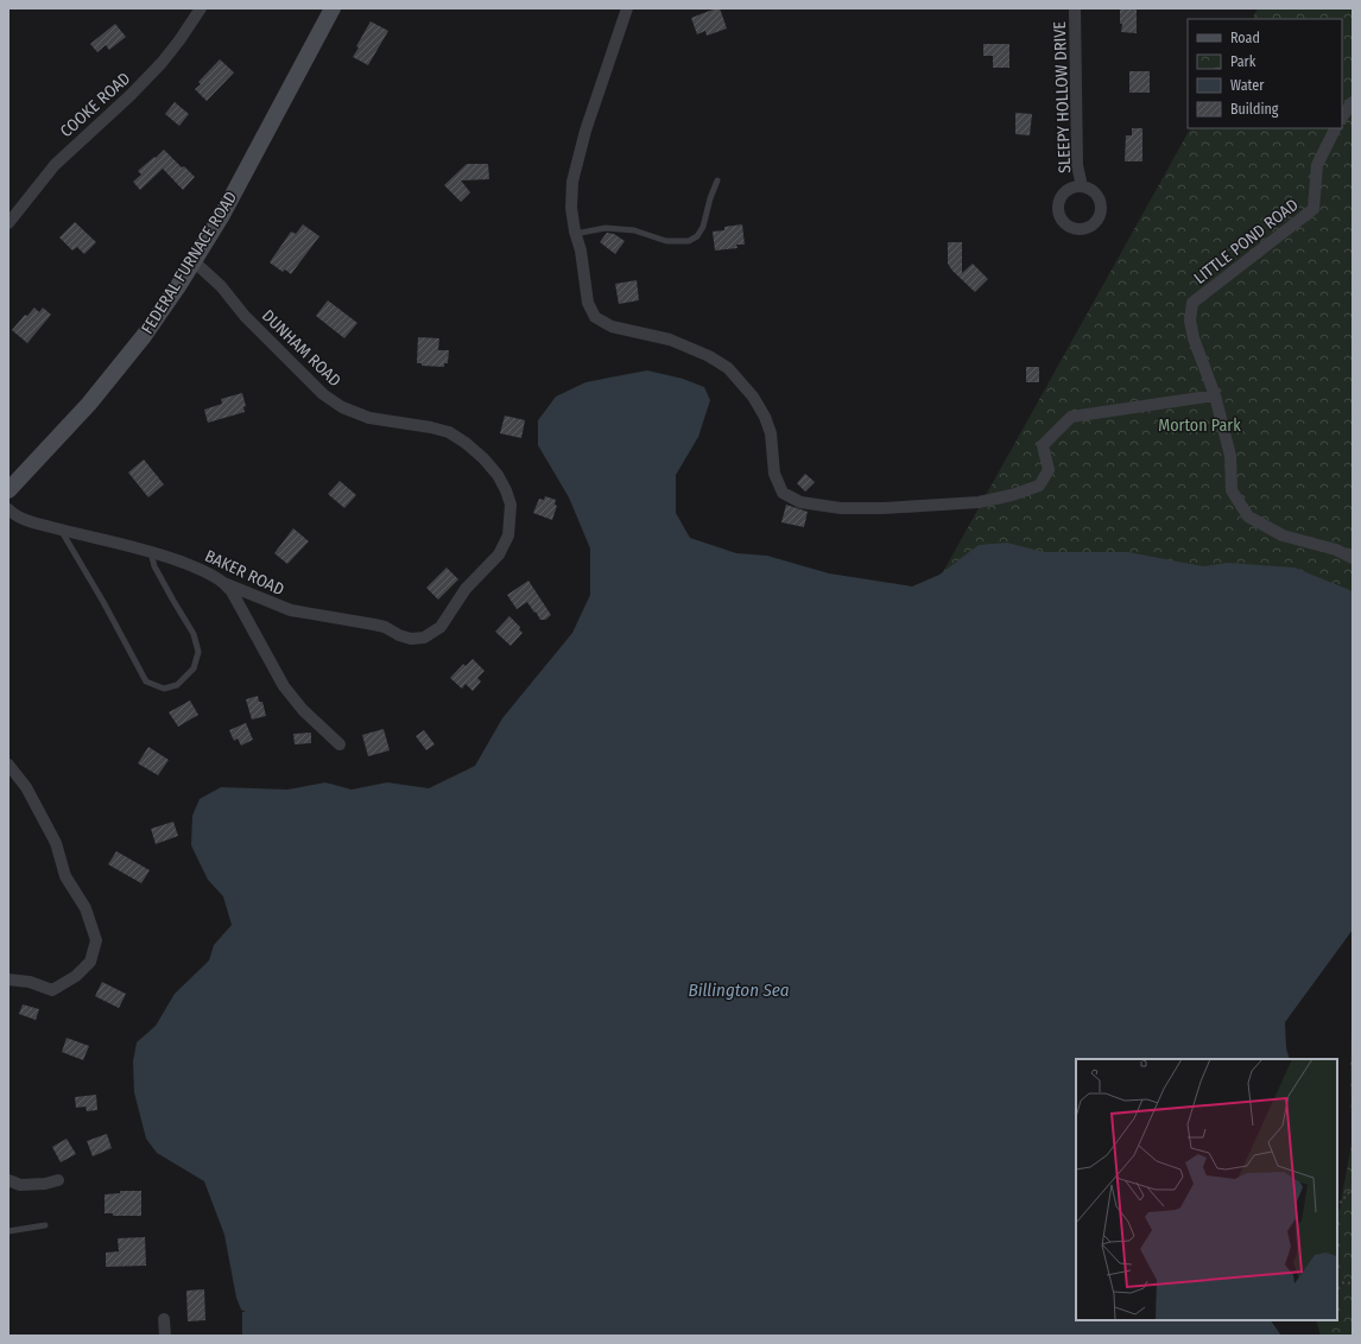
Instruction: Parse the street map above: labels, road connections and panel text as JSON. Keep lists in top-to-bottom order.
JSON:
{
  "streets": {
    "main road": ["FEDERAL FURNACE ROAD"],
    "street": [
      "SLEEPY HOLLOW DRIVE",
      "COOKE ROAD",
      "LITTLE POND ROAD",
      "DUNHAM ROAD",
      "BAKER ROAD"
    ]
  },
  "crossings": [
    ["FEDERAL FURNACE ROAD", "DUNHAM ROAD"],
    ["DUNHAM ROAD", "BAKER ROAD"]
  ],
  "water": ["Billington Sea"],
  "parks": ["Morton Park"],
  "legend": [
    "Road",
    "Park",
    "Water",
    "Building"
  ]
}
